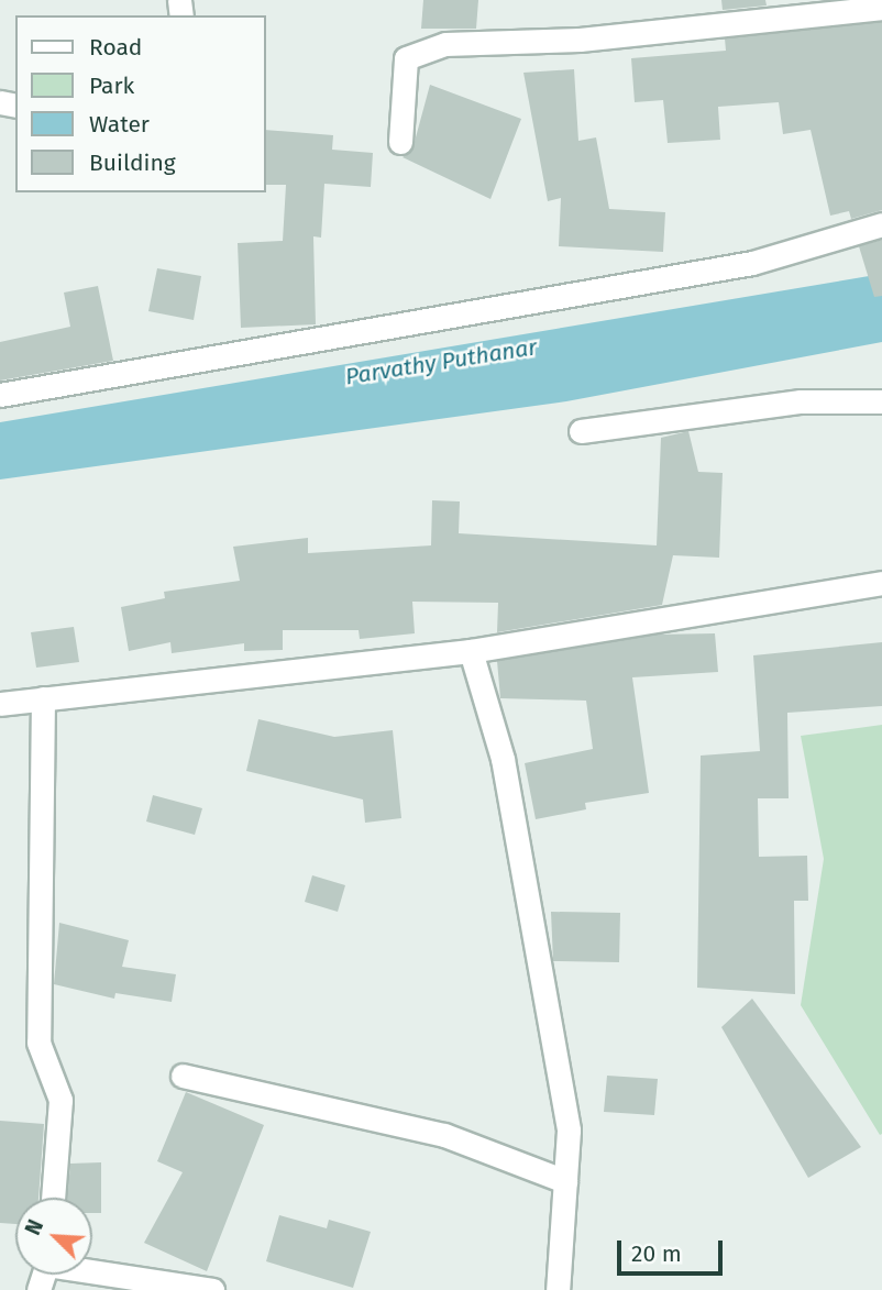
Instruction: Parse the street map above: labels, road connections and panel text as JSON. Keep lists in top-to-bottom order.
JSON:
{
  "water": ["Parvathy Puthanar"],
  "legend": [
    "Road",
    "Park",
    "Water",
    "Building"
  ],
  "scale_bar": "20 m",
  "north": "top left"
}
